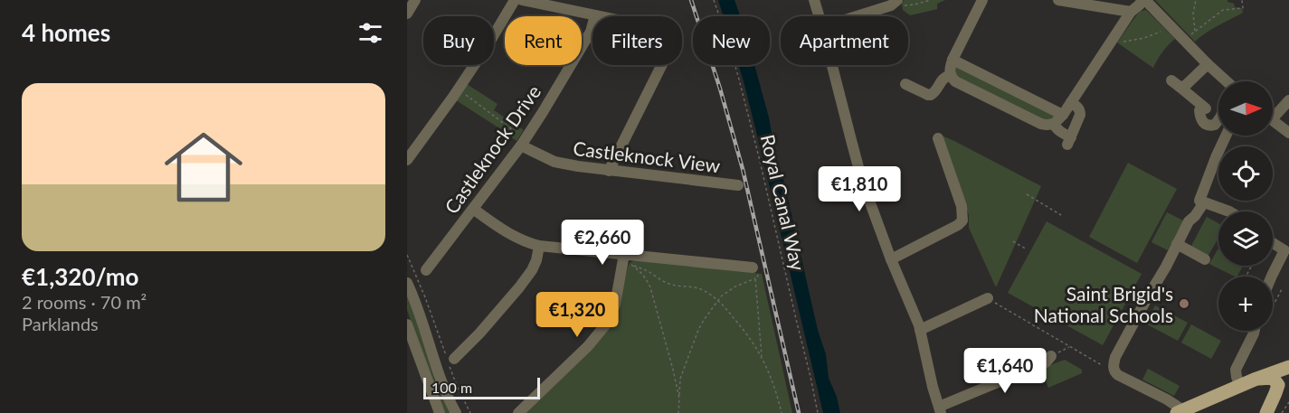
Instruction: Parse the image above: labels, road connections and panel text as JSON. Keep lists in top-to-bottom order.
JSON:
{
  "streets": {
    "street": ["Castleknock Drive", "Castleknock View"],
    "path": ["Royal Canal Way"]
  },
  "crossings": [
    ["Castleknock Drive", "Castleknock View"]
  ],
  "places": ["Saint Brigid's National Schools"],
  "scale_bar": "100 m",
  "north": "right",
  "page": {
    "heading": "4 homes",
    "chip": [
      "Buy",
      "Rent",
      "Filters",
      "New",
      "Apartment"
    ],
    "list": [
      {
        "name": "€1,320/mo",
        "note": "2 rooms · 70 m² · Parklands"
      }
    ],
    "map_buttons": "+",
    "price": [
      "€1,810",
      "€2,660",
      "€1,320",
      "€1,640"
    ],
    "scale": "100 m"
  }
}
